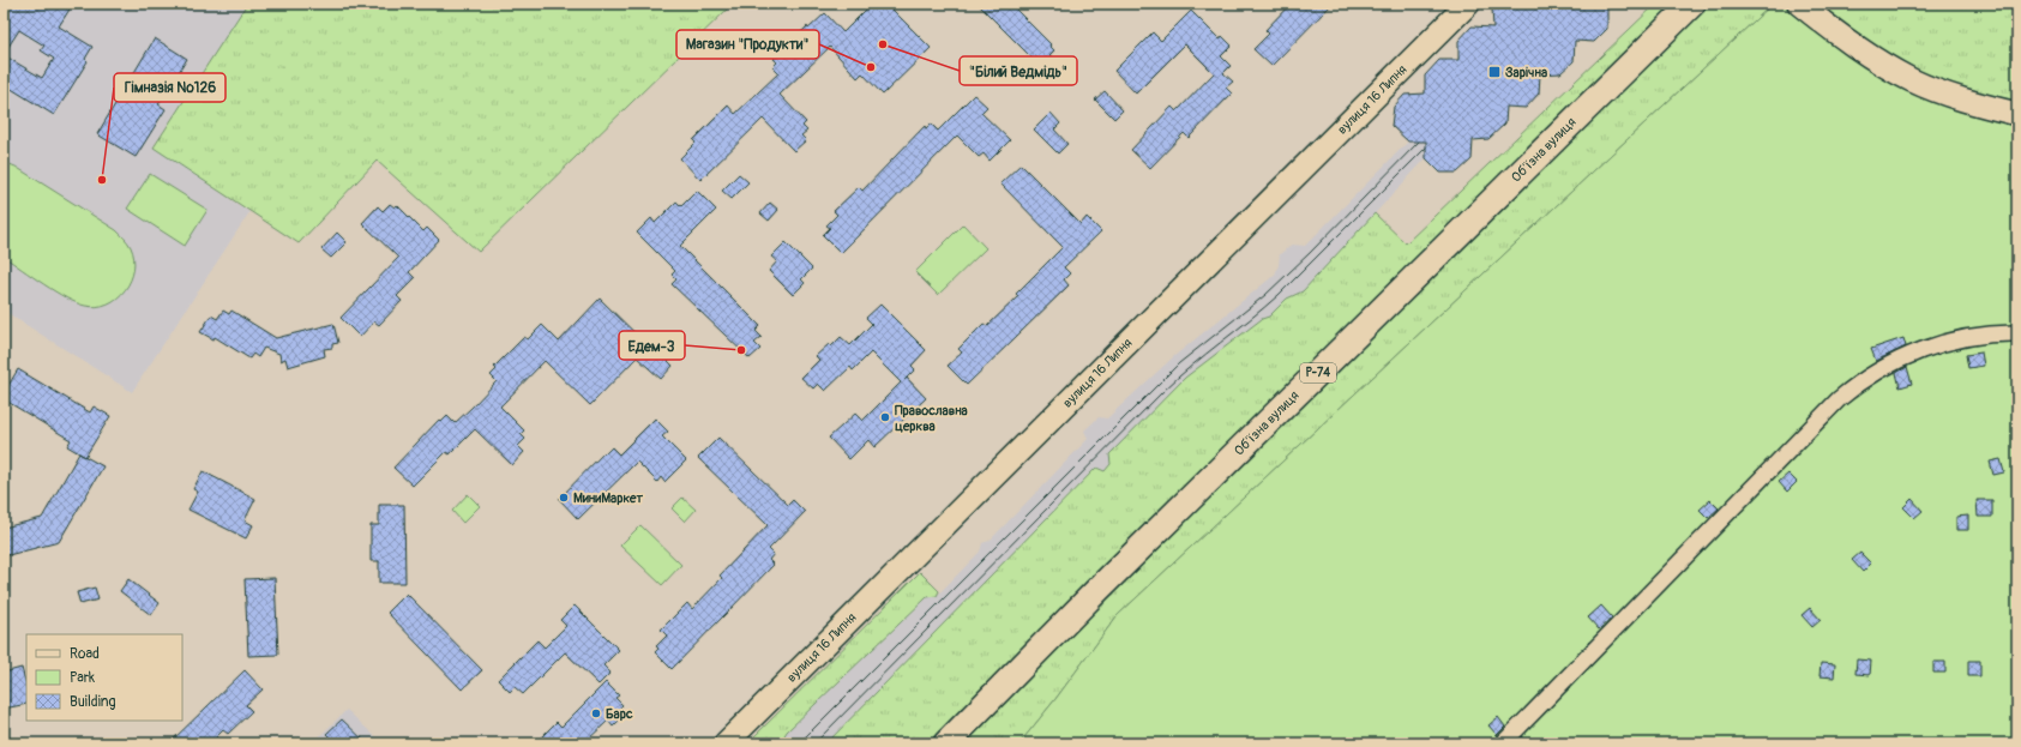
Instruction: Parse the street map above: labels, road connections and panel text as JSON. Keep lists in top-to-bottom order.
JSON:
{
  "streets": {
    "main road": ["Обʼїзна вулиця", "Р-74"],
    "street": ["вулиця 16 Липня"]
  },
  "places": {
    "other": [
      "\"Білий Ведмідь\"",
      "Магазин \"Продукти\"",
      "Гімназія №126",
      "Едем-3",
      "Православна церква",
      "МиниМаркет",
      "Барс"
    ],
    "transit": ["Зарічна"]
  },
  "legend": ["Road", "Park", "Building"]
}
